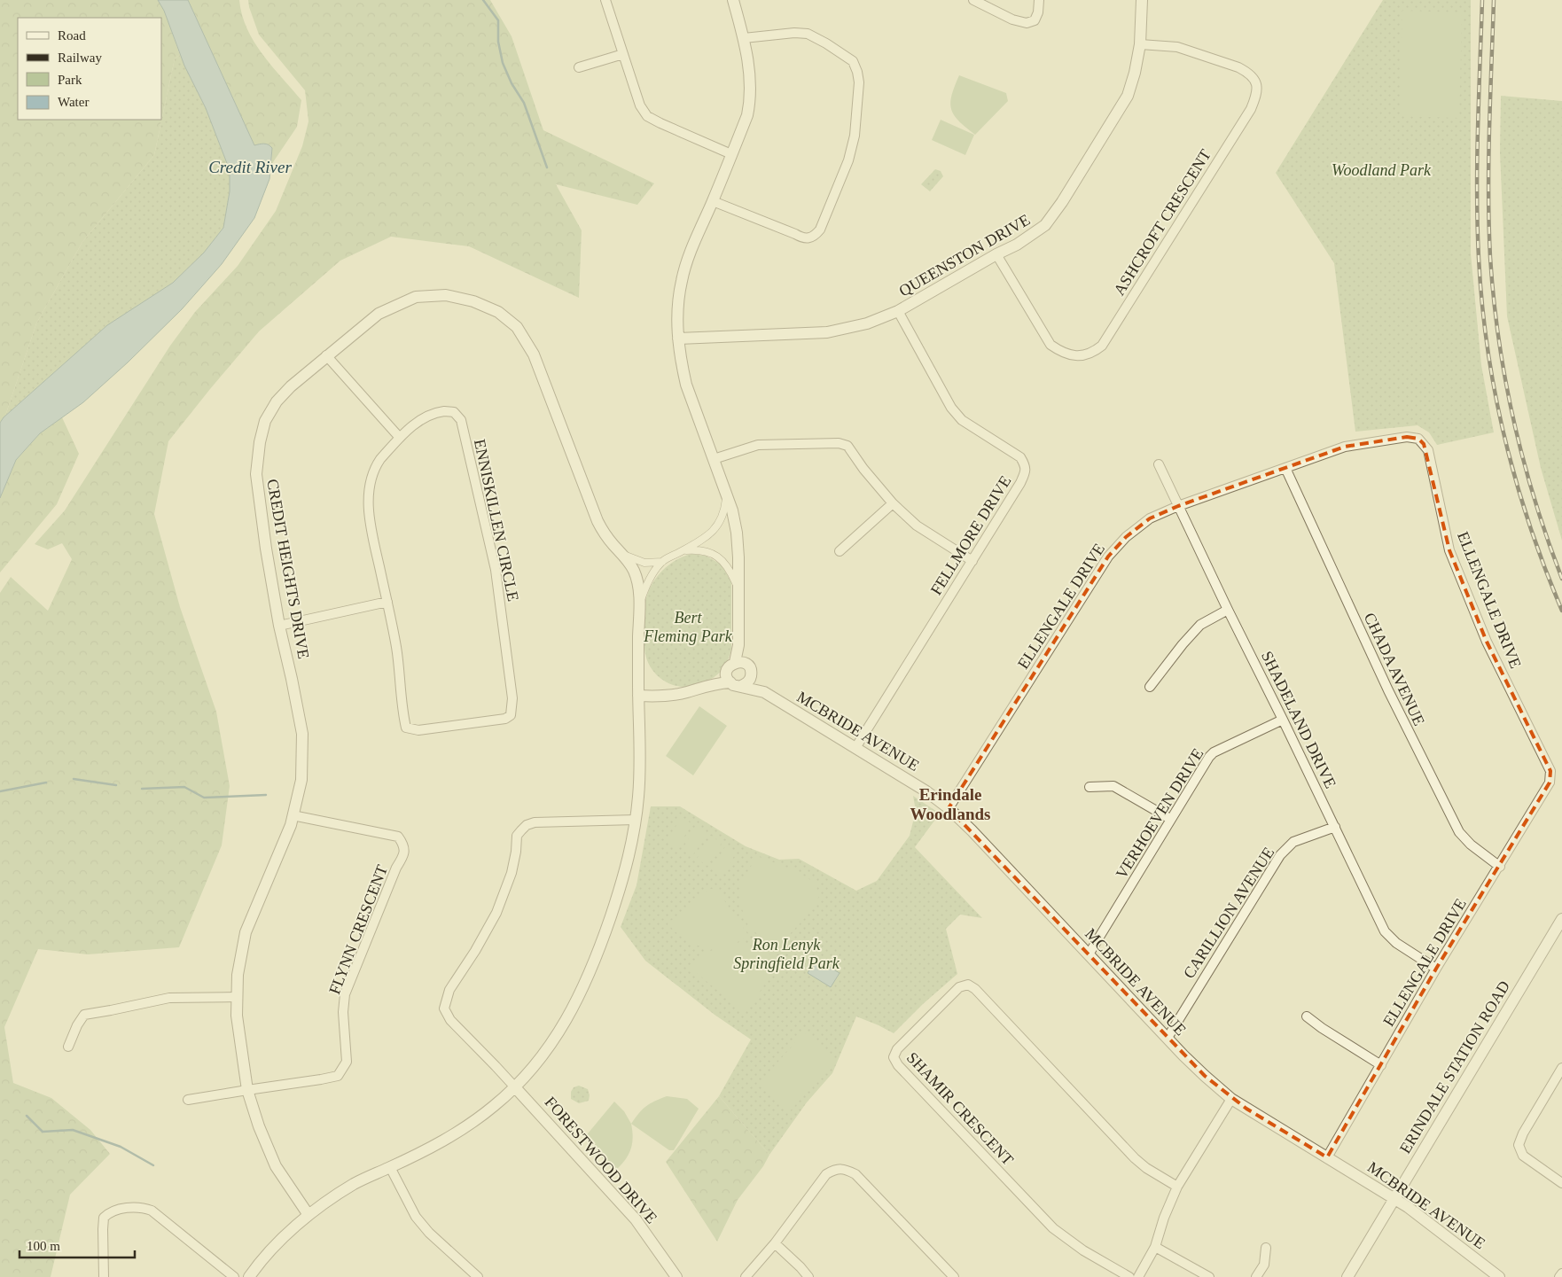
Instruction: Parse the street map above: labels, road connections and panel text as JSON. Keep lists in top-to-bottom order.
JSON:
{
  "streets": {
    "street": [
      "ASHCROFT CRESCENT",
      "QUEENSTON DRIVE",
      "ENNISKILLEN CIRCLE",
      "FELLMORE DRIVE",
      "CREDIT HEIGHTS DRIVE",
      "ELLENGALE DRIVE",
      "CHADA AVENUE",
      "SHADELAND DRIVE",
      "MCBRIDE AVENUE",
      "VERHOEVEN DRIVE",
      "CARILLION AVENUE",
      "FLYNN CRESCENT",
      "ERINDALE STATION ROAD",
      "SHAMIR CRESCENT",
      "FORESTWOOD DRIVE"
    ]
  },
  "crossings": [
    ["ASHCROFT CRESCENT", "QUEENSTON DRIVE"],
    ["QUEENSTON DRIVE", "FELLMORE DRIVE"],
    ["FELLMORE DRIVE", "MCBRIDE AVENUE"],
    ["CREDIT HEIGHTS DRIVE", "MCBRIDE AVENUE"],
    ["CREDIT HEIGHTS DRIVE", "FLYNN CRESCENT"],
    ["CREDIT HEIGHTS DRIVE", "FORESTWOOD DRIVE"],
    ["ELLENGALE DRIVE", "CHADA AVENUE"],
    ["ELLENGALE DRIVE", "SHADELAND DRIVE"],
    ["ELLENGALE DRIVE", "MCBRIDE AVENUE"],
    ["SHADELAND DRIVE", "VERHOEVEN DRIVE"],
    ["SHADELAND DRIVE", "CARILLION AVENUE"],
    ["MCBRIDE AVENUE", "VERHOEVEN DRIVE"],
    ["MCBRIDE AVENUE", "CARILLION AVENUE"],
    ["MCBRIDE AVENUE", "ERINDALE STATION ROAD"]
  ],
  "districts": ["Erindale Woodlands"],
  "water": ["Credit River"],
  "parks": ["Woodland Park", "Bert Fleming Park", "Ron Lenyk Springfield Park"],
  "legend": [
    "Road",
    "Railway",
    "Park",
    "Water"
  ],
  "scale_bar": "100 m"
}
